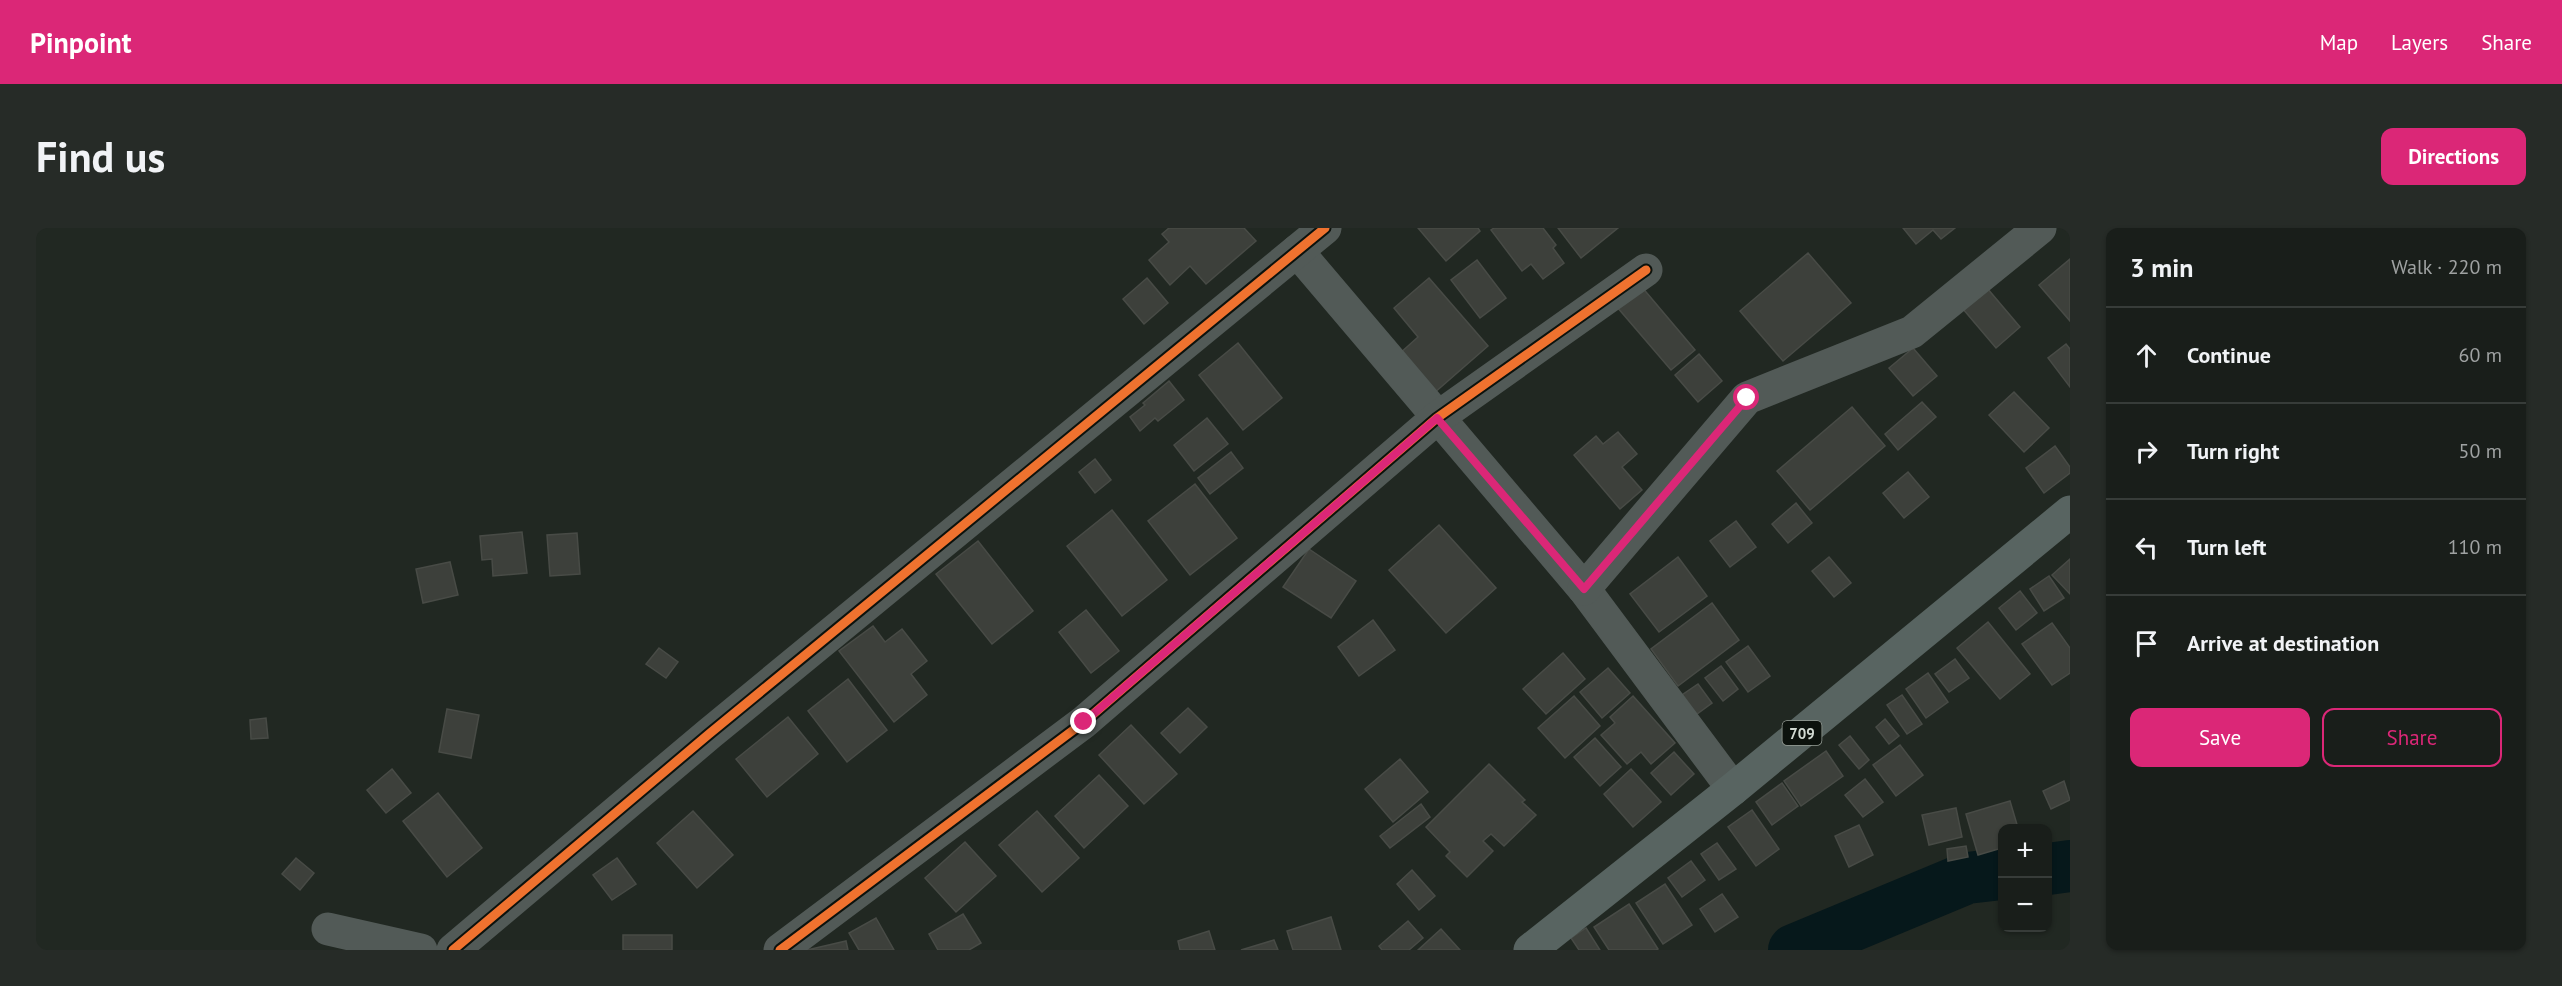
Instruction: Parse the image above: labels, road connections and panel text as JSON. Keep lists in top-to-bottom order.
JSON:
{
  "streets": {
    "main road": ["709"]
  },
  "page": {
    "header": "Pinpoint",
    "nav": ["Map", "Layers", "Share"],
    "buttons": [
      "Directions",
      ["Save", "Share"]
    ],
    "title": "Find us",
    "heading": ["3 min", "Walk · 220 m"],
    "list": [
      ["Continue", "60 m"],
      ["Turn right", "50 m"],
      ["Turn left", "110 m"],
      "Arrive at destination"
    ],
    "map_buttons": ["+", "−"]
  }
}
